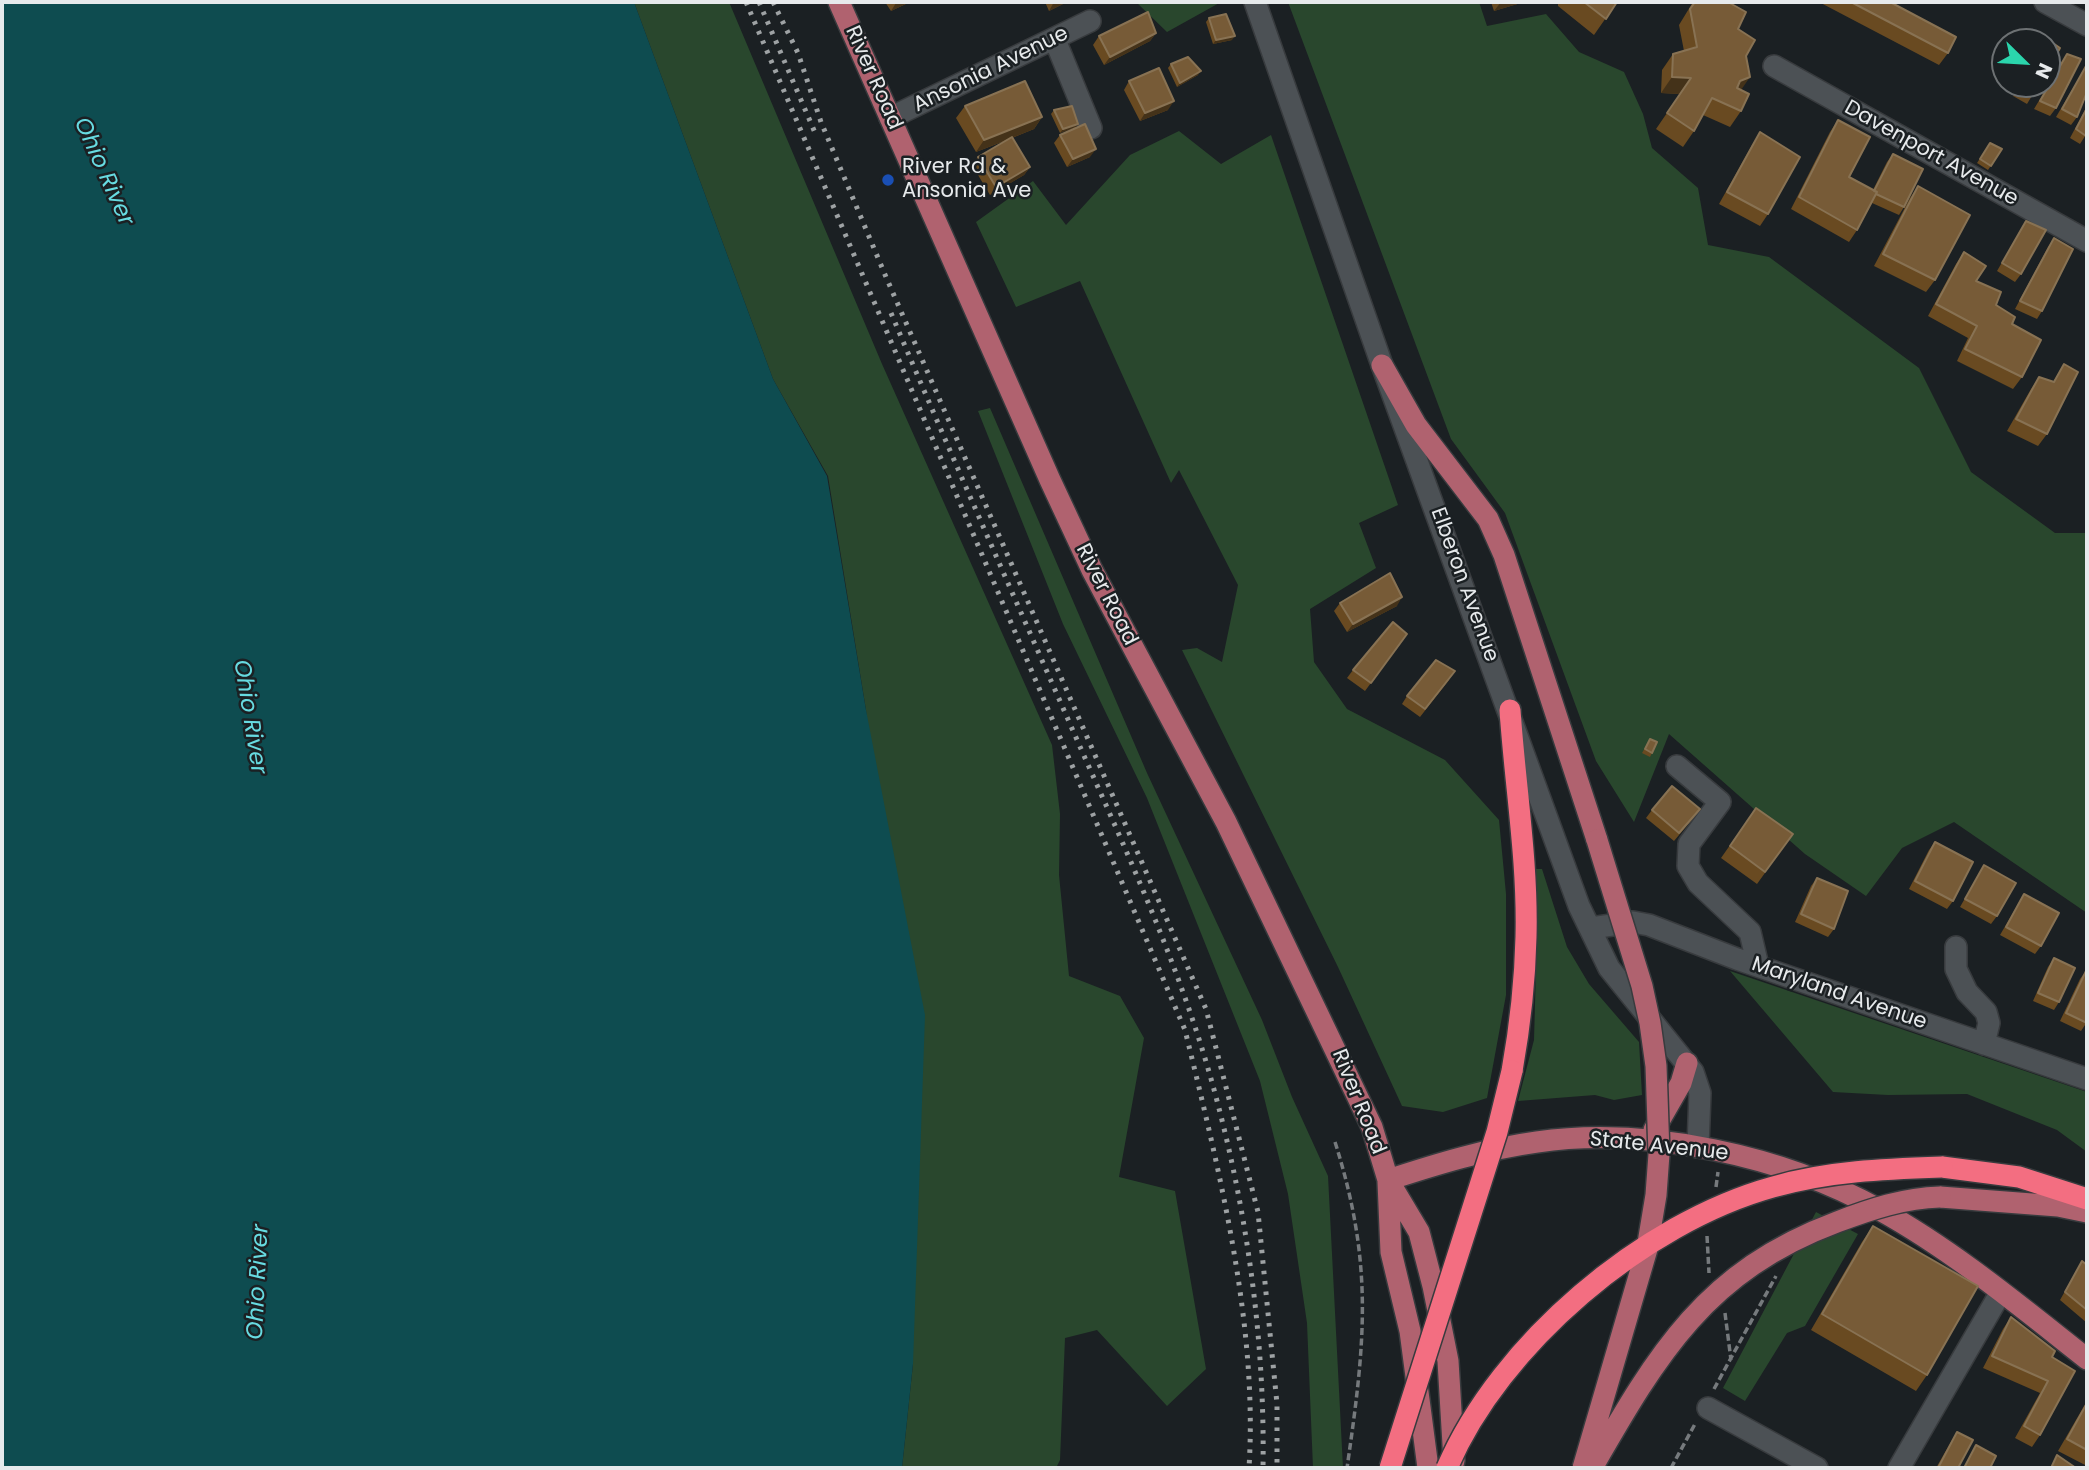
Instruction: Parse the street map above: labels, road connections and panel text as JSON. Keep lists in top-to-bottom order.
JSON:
{
  "streets": {
    "main road": ["River Road", "State Avenue"],
    "street": [
      "Ansonia Avenue",
      "Davenport Avenue",
      "Elberon Avenue",
      "Maryland Avenue"
    ]
  },
  "crossings": [
    ["Ansonia Avenue", "River Road"],
    ["River Road", "State Avenue"],
    ["Elberon Avenue", "Maryland Avenue"],
    ["Elberon Avenue", "State Avenue"]
  ],
  "water": ["Ohio River"],
  "places": ["River Rd & Ansonia Ave"],
  "north": "bottom right"
}
